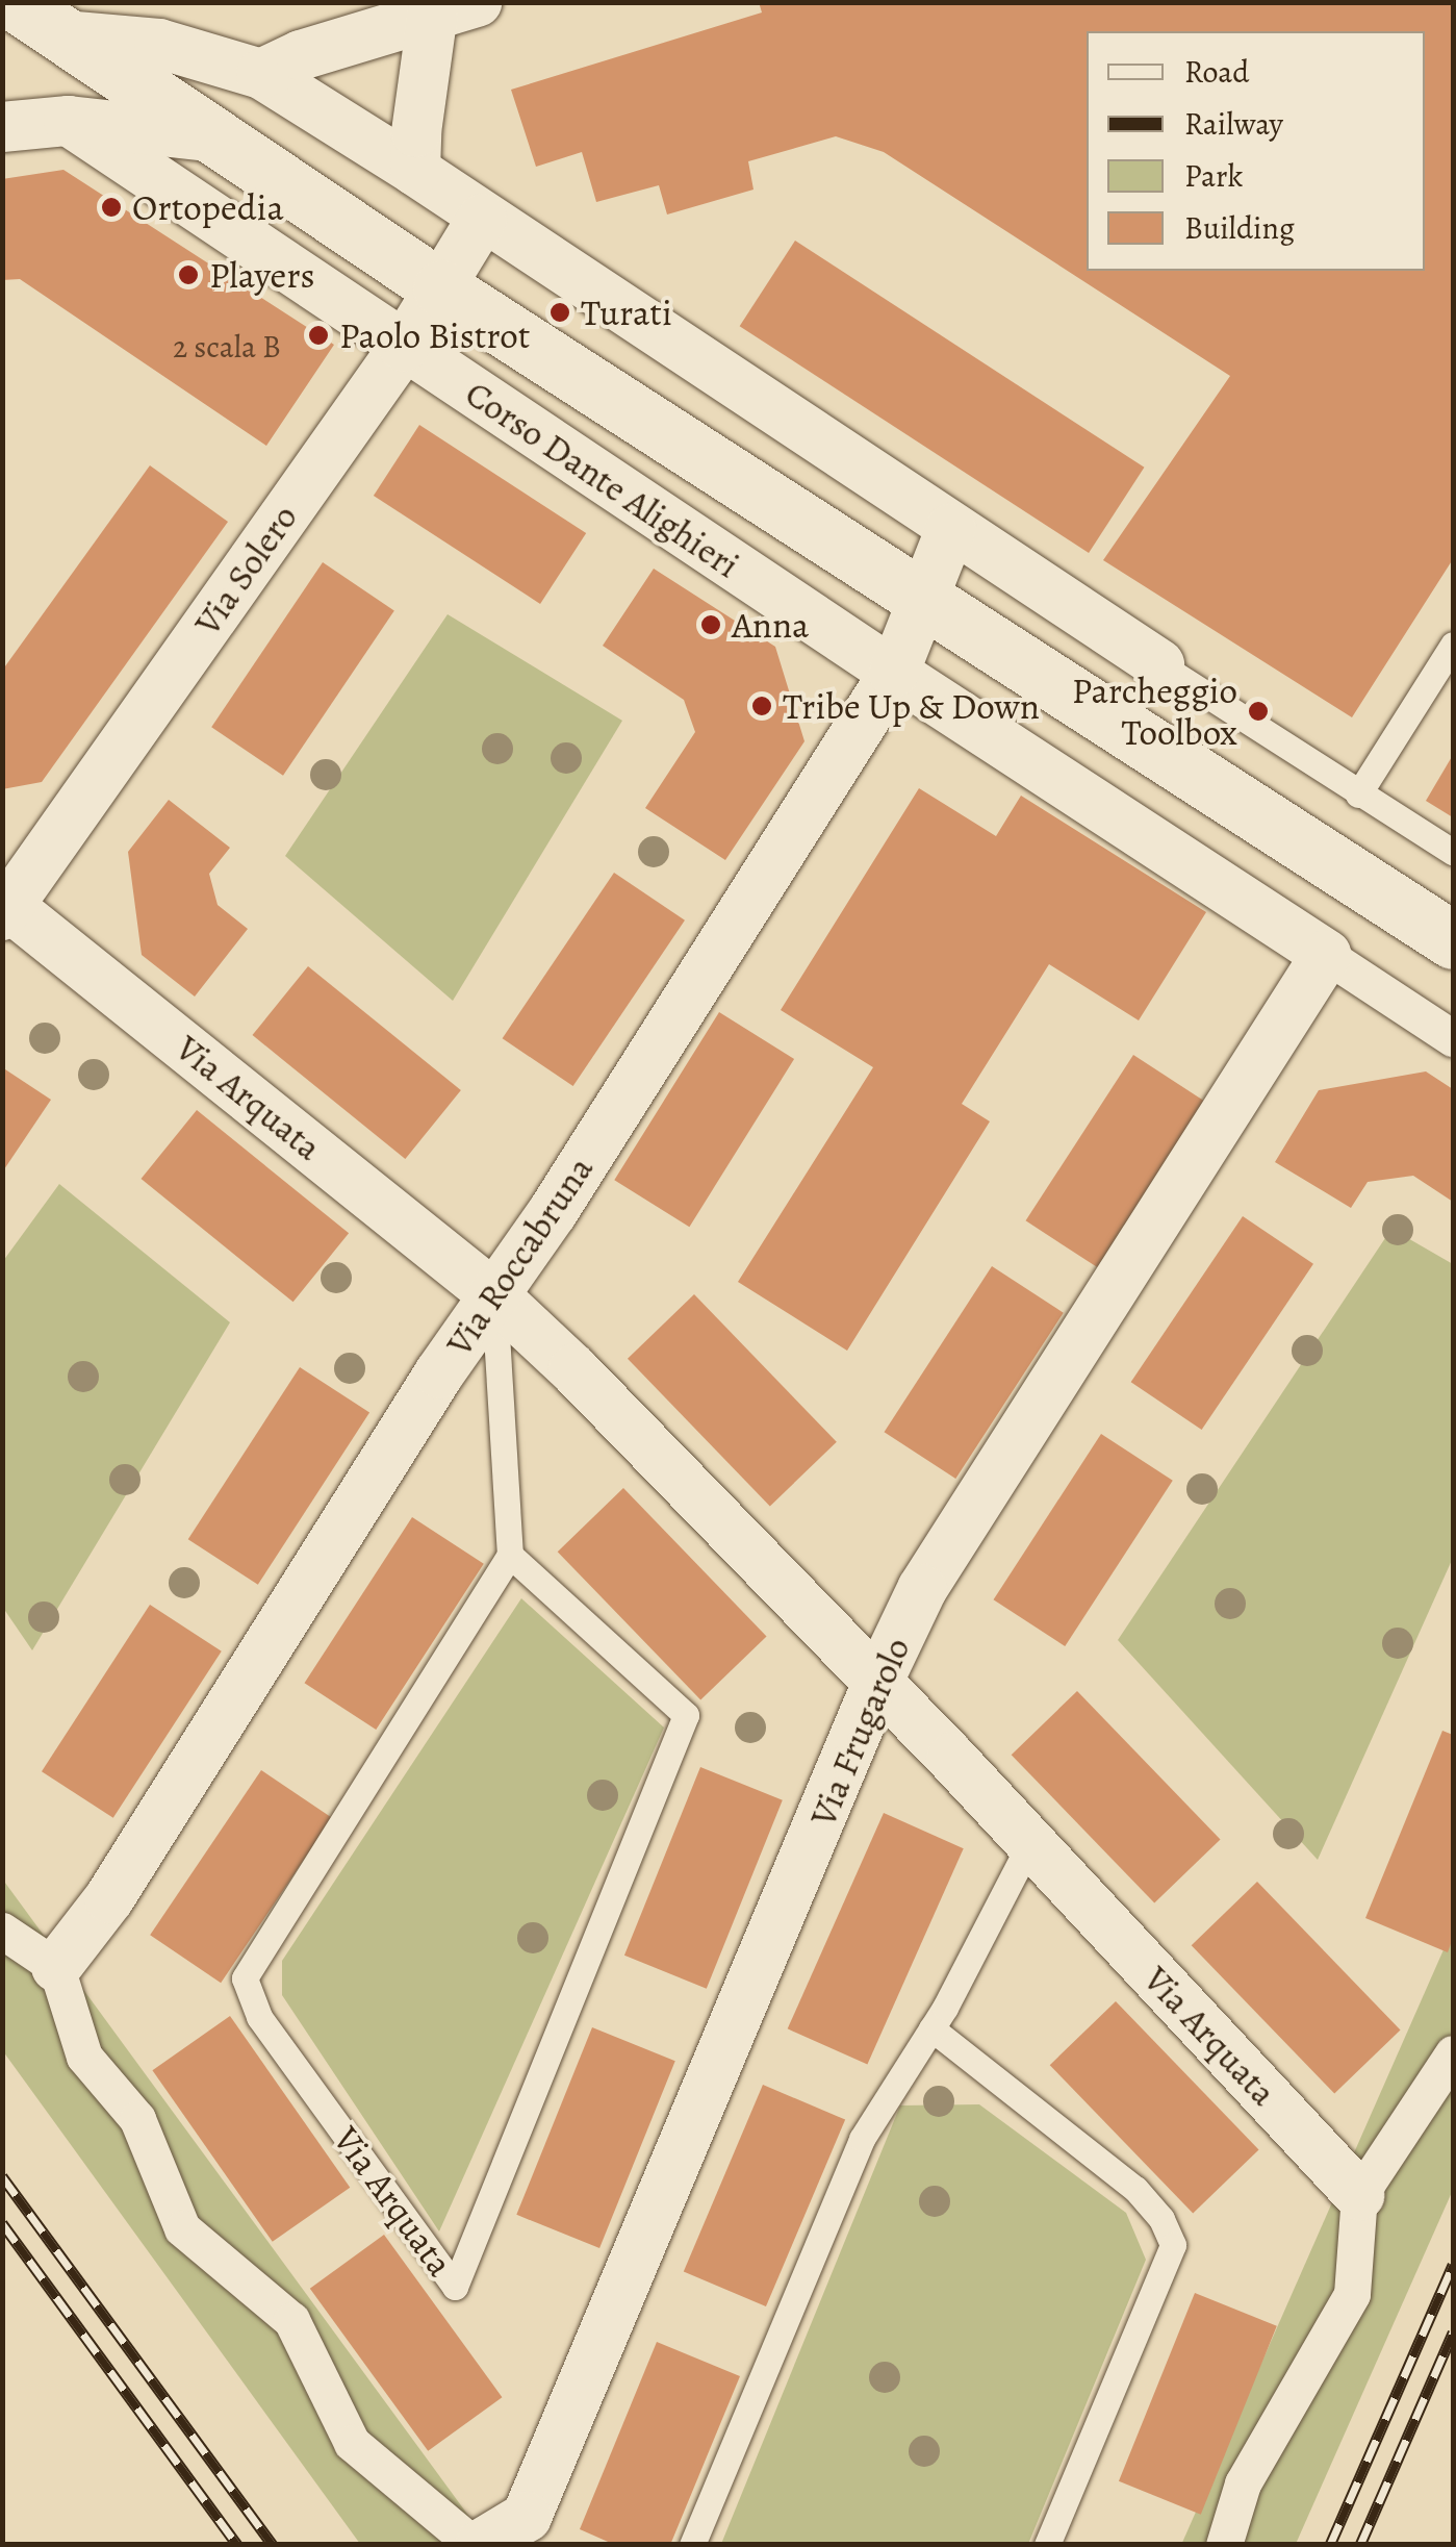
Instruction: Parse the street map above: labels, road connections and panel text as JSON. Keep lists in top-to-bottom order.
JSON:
{
  "streets": {
    "street": [
      "Corso Dante Alighieri",
      "Via Solero",
      "Via Arquata",
      "Via Roccabruna",
      "Via Frugarolo"
    ]
  },
  "crossings": [
    ["Corso Dante Alighieri", "Via Solero"],
    ["Corso Dante Alighieri", "Via Roccabruna"],
    ["Corso Dante Alighieri", "Via Frugarolo"],
    ["Via Solero", "Via Arquata"],
    ["Via Arquata", "Via Roccabruna"],
    ["Via Arquata", "Via Frugarolo"]
  ],
  "places": [
    "Ortopedia",
    "Players",
    "Turati",
    "Paolo Bistrot",
    "Anna",
    "Tribe Up & Down",
    "Parcheggio Toolbox"
  ],
  "house_numbers": ["2 scala B"],
  "legend": [
    "Road",
    "Railway",
    "Park",
    "Building"
  ]
}
